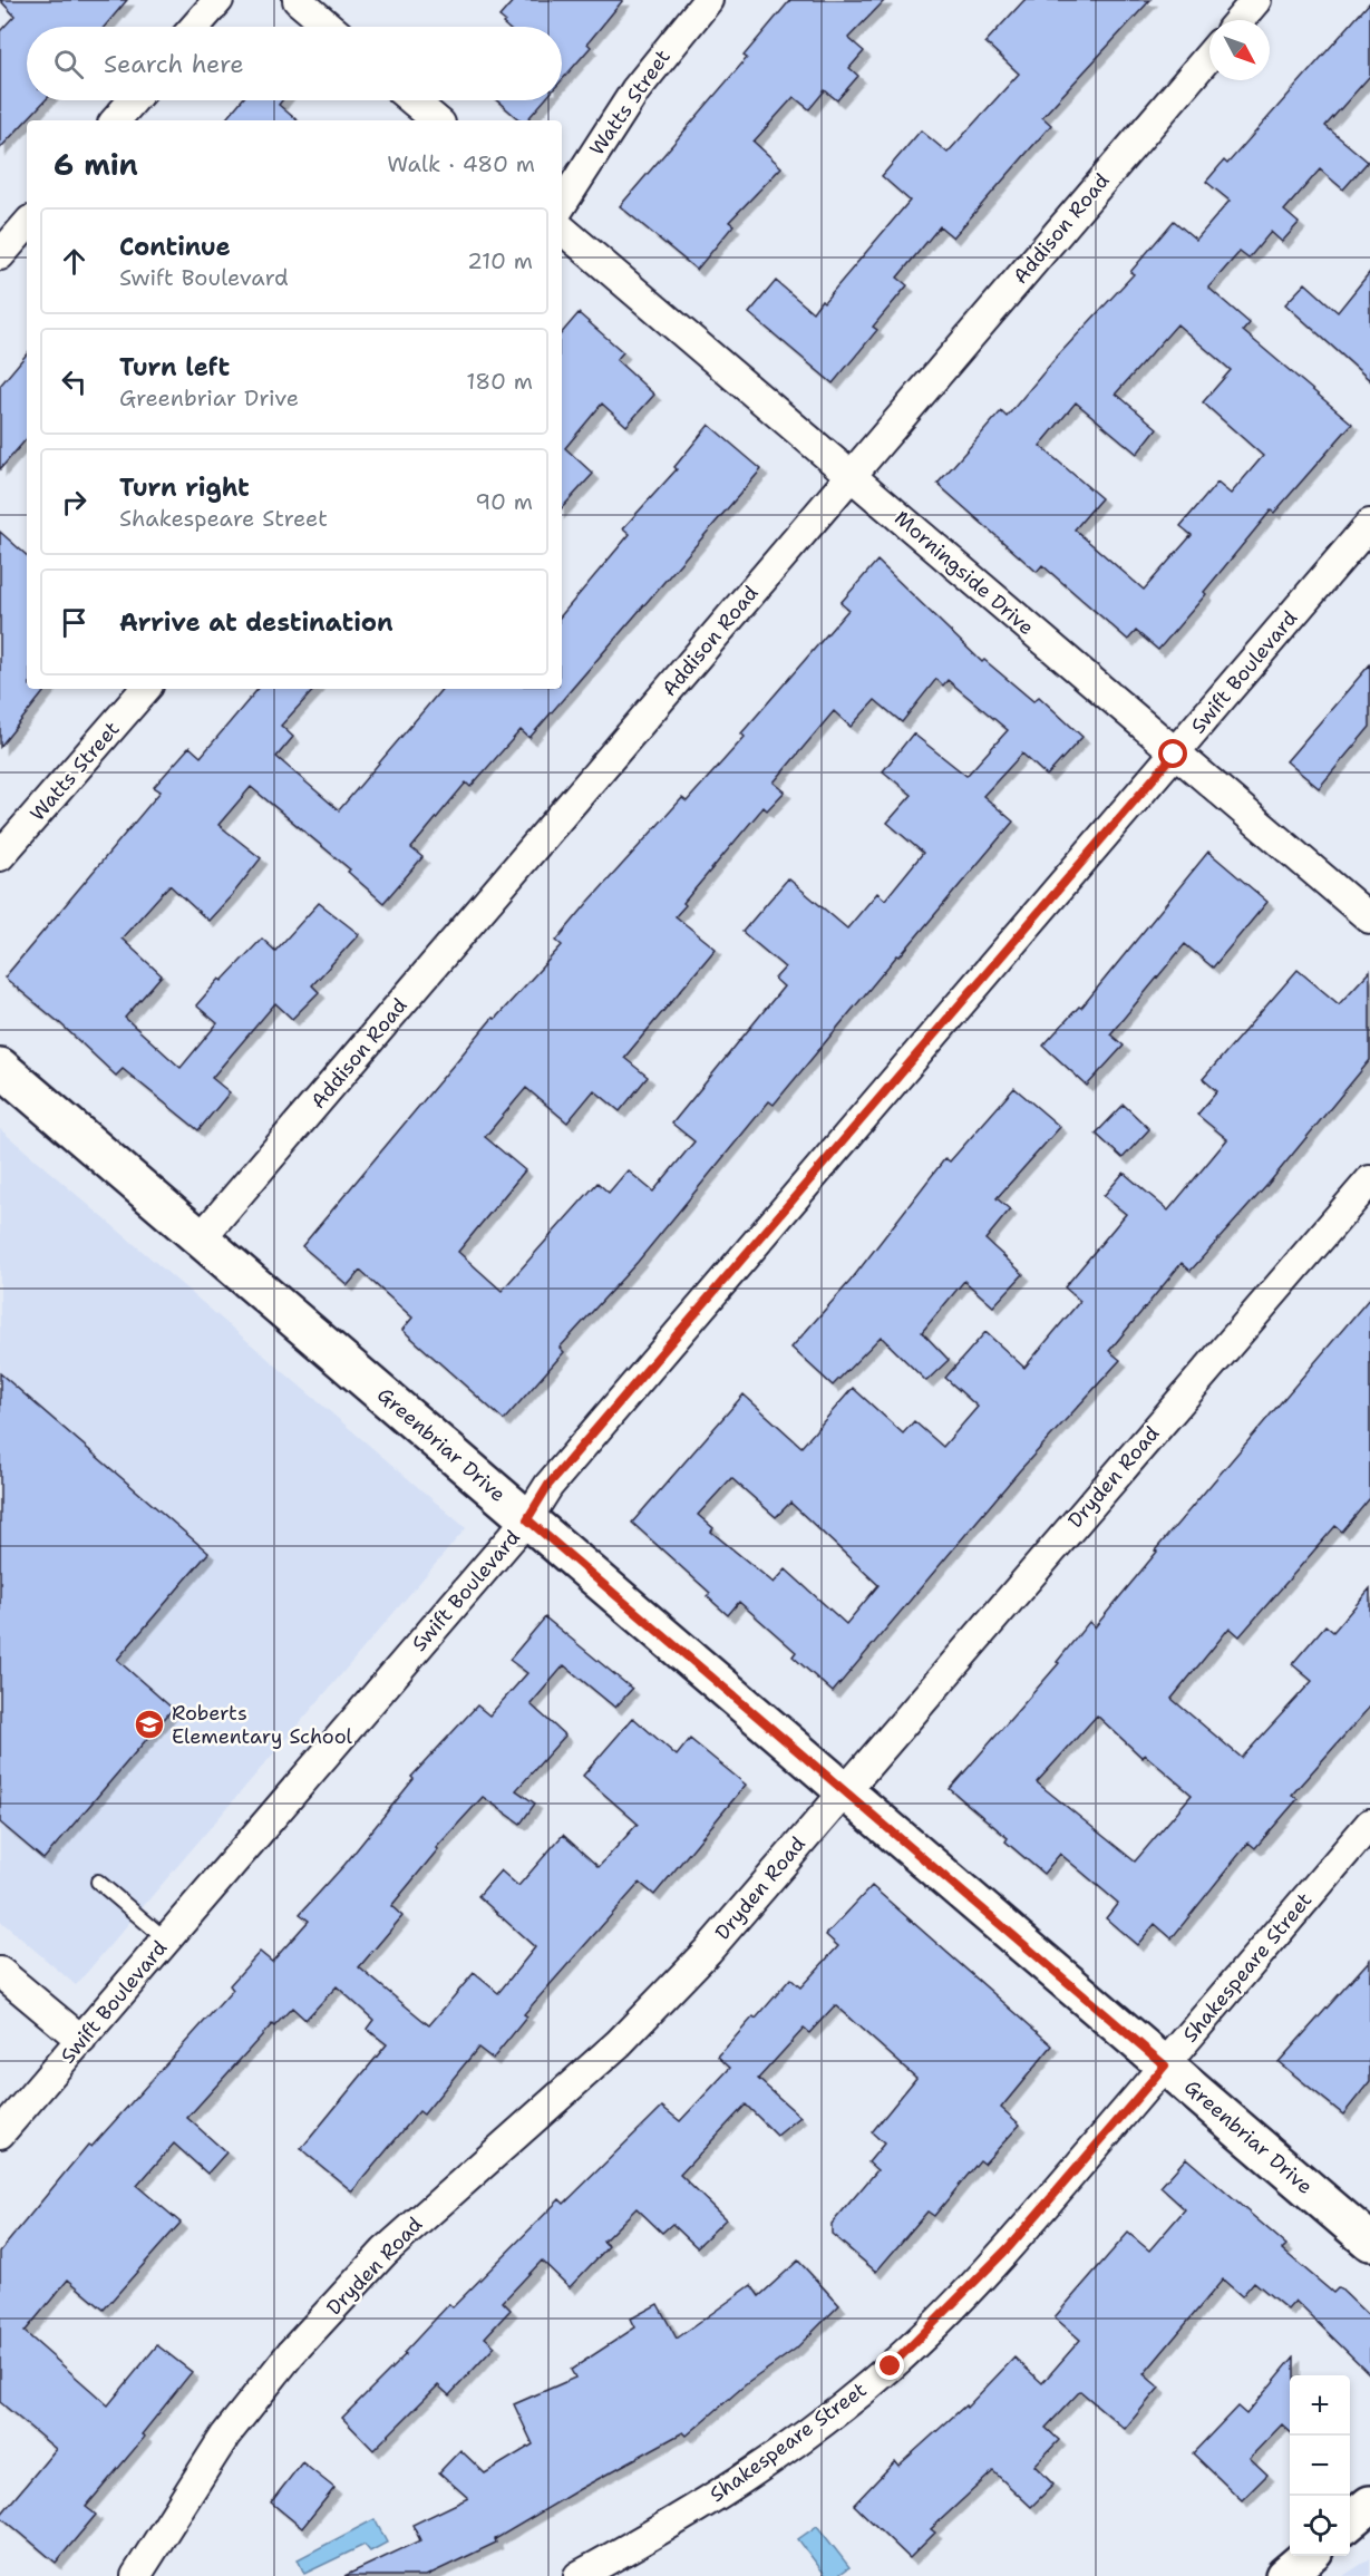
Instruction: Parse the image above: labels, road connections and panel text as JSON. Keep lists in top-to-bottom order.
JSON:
{
  "streets": {
    "main road": ["Greenbriar Drive"],
    "street": [
      "Watts Street",
      "Addison Road",
      "Morningside Drive",
      "Swift Boulevard",
      "Dryden Road",
      "Shakespeare Street"
    ]
  },
  "crossings": [
    ["Addison Road", "Morningside Drive"],
    ["Addison Road", "Greenbriar Drive"],
    ["Morningside Drive", "Swift Boulevard"],
    ["Swift Boulevard", "Greenbriar Drive"],
    ["Greenbriar Drive", "Dryden Road"],
    ["Greenbriar Drive", "Shakespeare Street"]
  ],
  "places": {
    "school or university": ["Roberts Elementary School"]
  },
  "north": "bottom right",
  "page": {
    "search": "Search here",
    "heading": ["6 min", "Walk · 480 m"],
    "list": [
      ["Continue", "Swift Boulevard", "210 m"],
      ["Turn left", "Greenbriar Drive", "180 m"],
      ["Turn right", "Shakespeare Street", "90 m"],
      "Arrive at destination"
    ],
    "map_buttons": ["+", "−"]
  }
}
